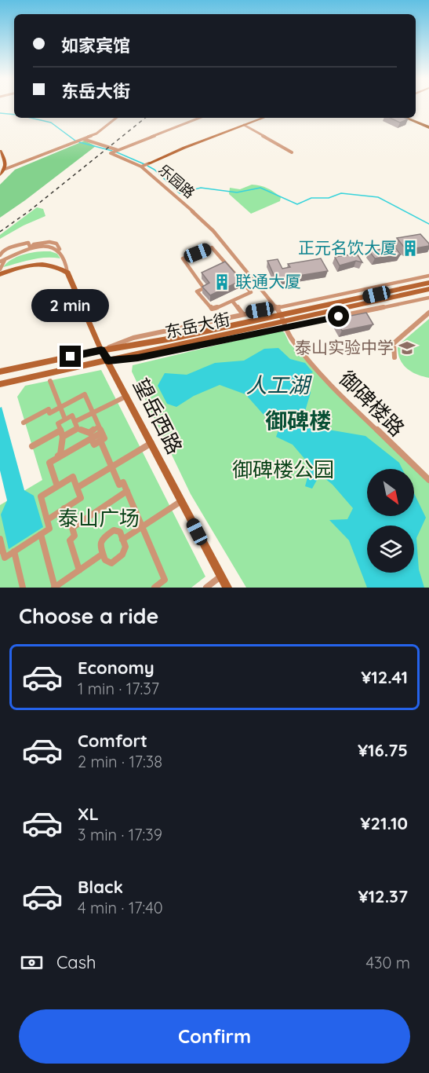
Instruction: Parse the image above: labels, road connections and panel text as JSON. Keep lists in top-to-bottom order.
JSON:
{
  "streets": {
    "main road": ["乐园路", "东岳大街", "望岳西路"],
    "street": ["御碑楼路"]
  },
  "crossings": [
    ["乐园路", "东岳大街"],
    ["乐园路", "御碑楼路"],
    ["东岳大街", "御碑楼路"],
    ["东岳大街", "望岳西路"]
  ],
  "districts": ["御碑楼"],
  "water": ["人工湖"],
  "parks": ["御碑楼公园", "泰山广场"],
  "places": {
    "building": ["正元名饮大厦", "联通大厦"],
    "school or university": ["泰山实验中学"]
  },
  "north": "bottom right",
  "page": {
    "banner": ["如家宾馆", "东岳大街"],
    "bubble": "2 min",
    "heading": "Choose a ride",
    "list": [
      {
        "name": "Economy",
        "note": "1 min · 17:37",
        "value": "¥12.41"
      },
      {
        "name": "Comfort",
        "note": "2 min · 17:38",
        "value": "¥16.75"
      },
      {
        "name": "XL",
        "note": "3 min · 17:39",
        "value": "¥21.10"
      },
      {
        "name": "Black",
        "note": "4 min · 17:40",
        "value": "¥12.37"
      }
    ],
    "pay": ["Cash", "430 m"],
    "buttons": "Confirm"
  }
}
